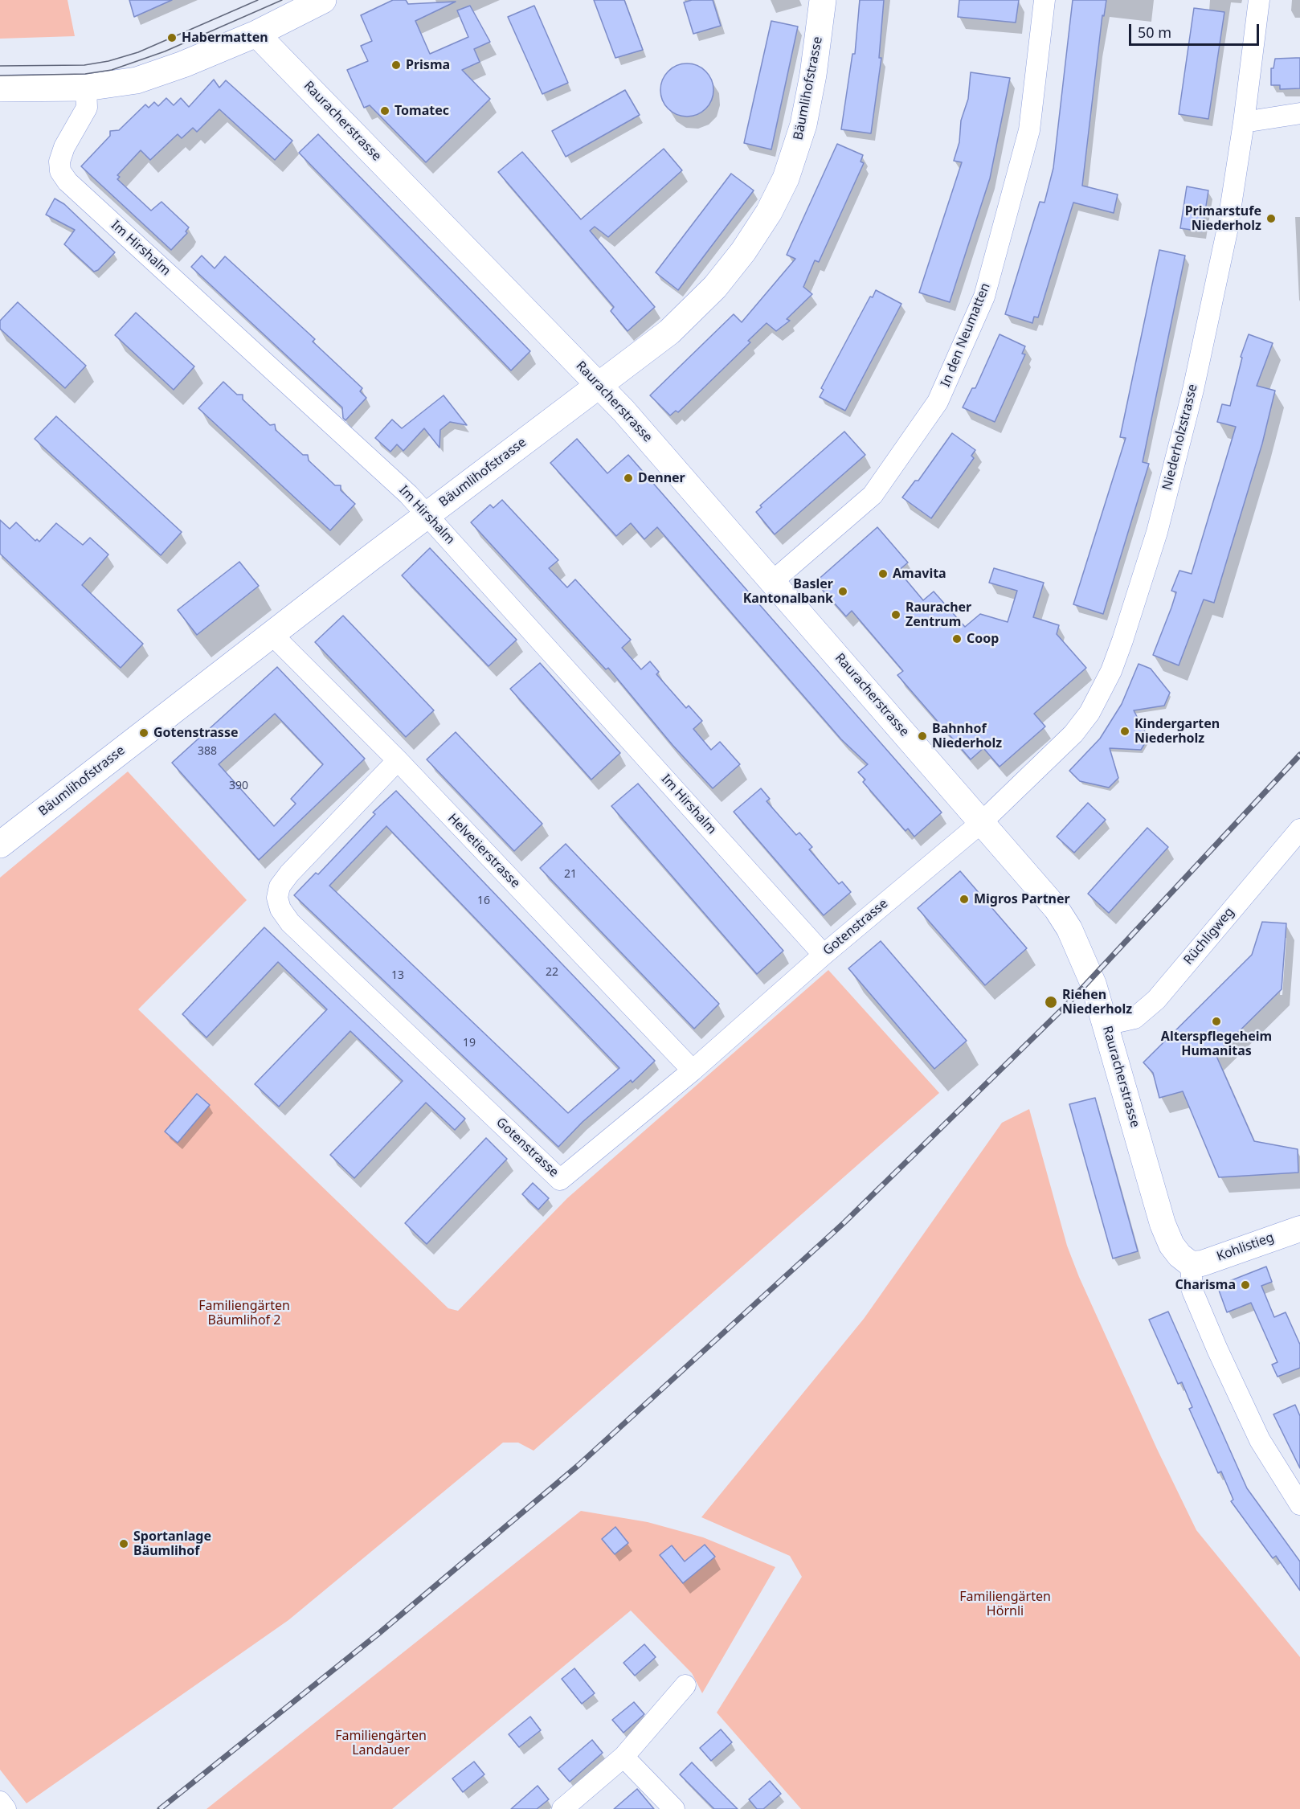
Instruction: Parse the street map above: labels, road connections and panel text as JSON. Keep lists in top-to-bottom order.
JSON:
{
  "streets": {
    "main road": ["Bäumlihofstrasse"],
    "street": [
      "Rauracherstrasse",
      "Im Hirshalm",
      "In den Neumatten",
      "Niederholzstrasse",
      "Helvetierstrasse",
      "Gotenstrasse",
      "Rüchligweg",
      "Kohlistieg"
    ]
  },
  "crossings": [
    ["Bäumlihofstrasse", "Rauracherstrasse"],
    ["Bäumlihofstrasse", "Im Hirshalm"],
    ["Bäumlihofstrasse", "Helvetierstrasse"],
    ["Rauracherstrasse", "In den Neumatten"],
    ["Rauracherstrasse", "Niederholzstrasse"],
    ["Rauracherstrasse", "Gotenstrasse"],
    ["Rauracherstrasse", "Rüchligweg"],
    ["Rauracherstrasse", "Kohlistieg"],
    ["Im Hirshalm", "Gotenstrasse"],
    ["Niederholzstrasse", "Gotenstrasse"],
    ["Helvetierstrasse", "Gotenstrasse"]
  ],
  "parks": ["Familiengärten Bäumlihof 2", "Familiengärten Hörnli", "Familiengärten Landauer"],
  "places": [
    "Habermatten",
    "Prisma",
    "Tomatec",
    "Primarstufe Niederholz",
    "Denner",
    "Amavita",
    "Basler Kantonalbank",
    "Rauracher Zentrum",
    "Coop",
    "Kindergarten Niederholz",
    "Gotenstrasse",
    "Bahnhof Niederholz",
    "Migros Partner",
    "Riehen Niederholz",
    "Alterspflegeheim Humanitas",
    "Charisma",
    "Sportanlage Bäumlihof"
  ],
  "house_numbers": [
    "388",
    "390",
    "21",
    "16",
    "22",
    "13",
    "19"
  ],
  "scale_bar": "50 m"
}
